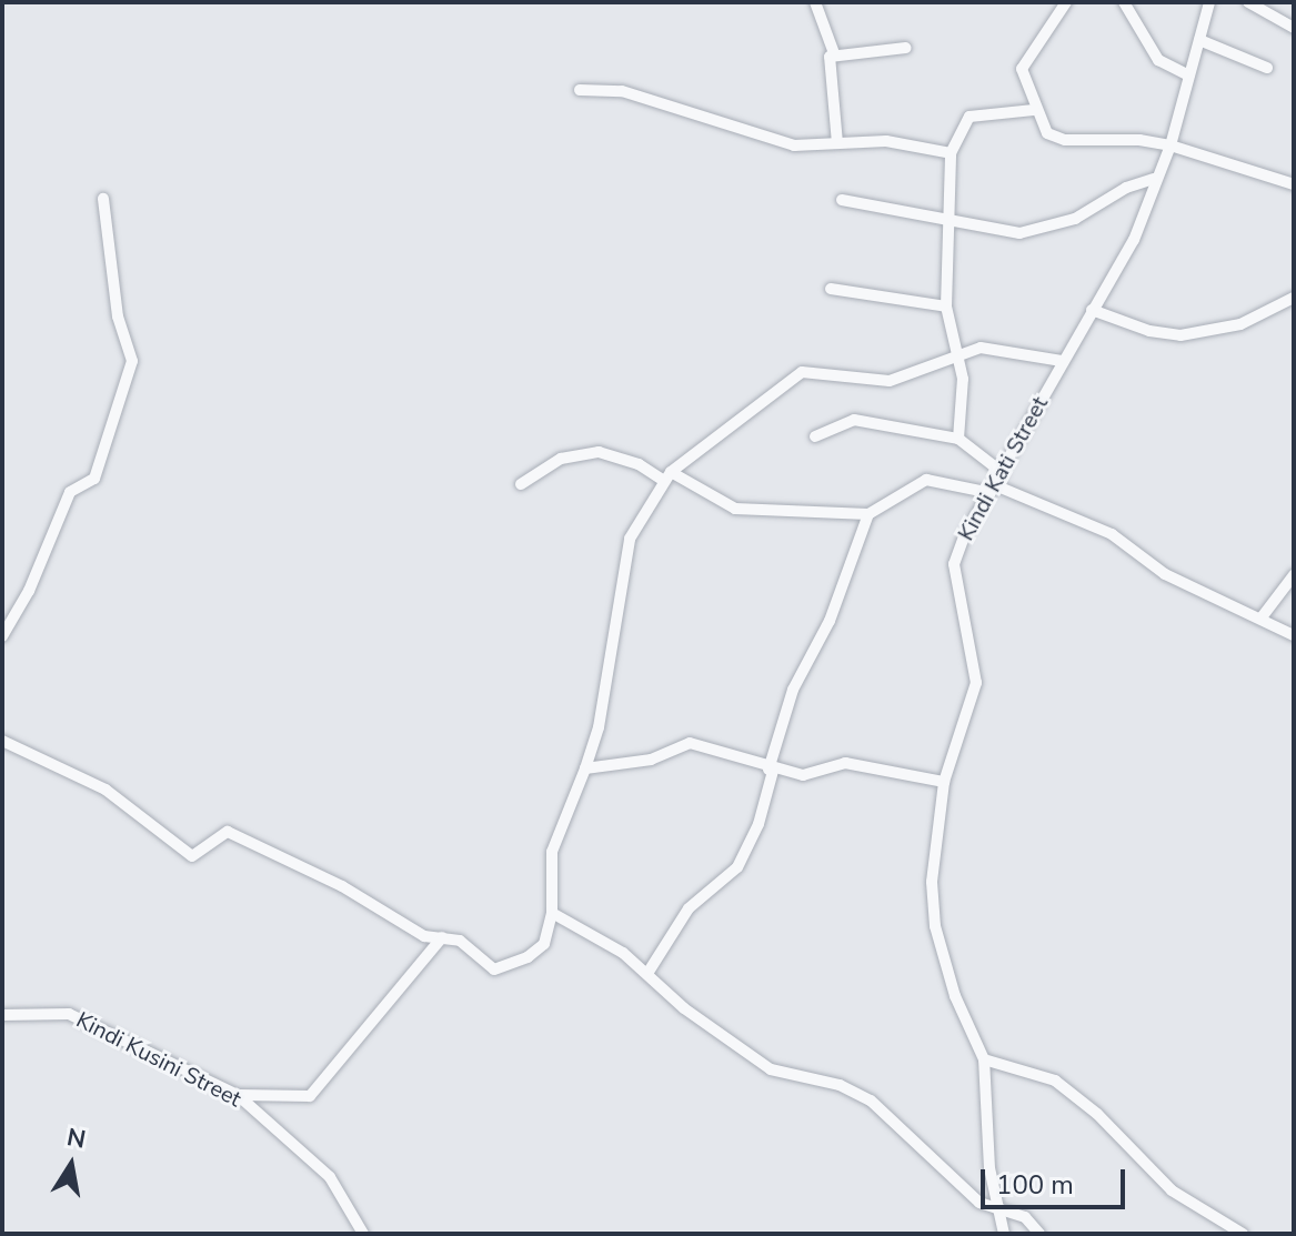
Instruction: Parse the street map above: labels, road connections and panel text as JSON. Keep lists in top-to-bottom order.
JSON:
{
  "streets": {
    "street": ["Kindi Kati Street", "Kindi Kusini Street"]
  },
  "scale_bar": "100 m",
  "north": "top"
}
